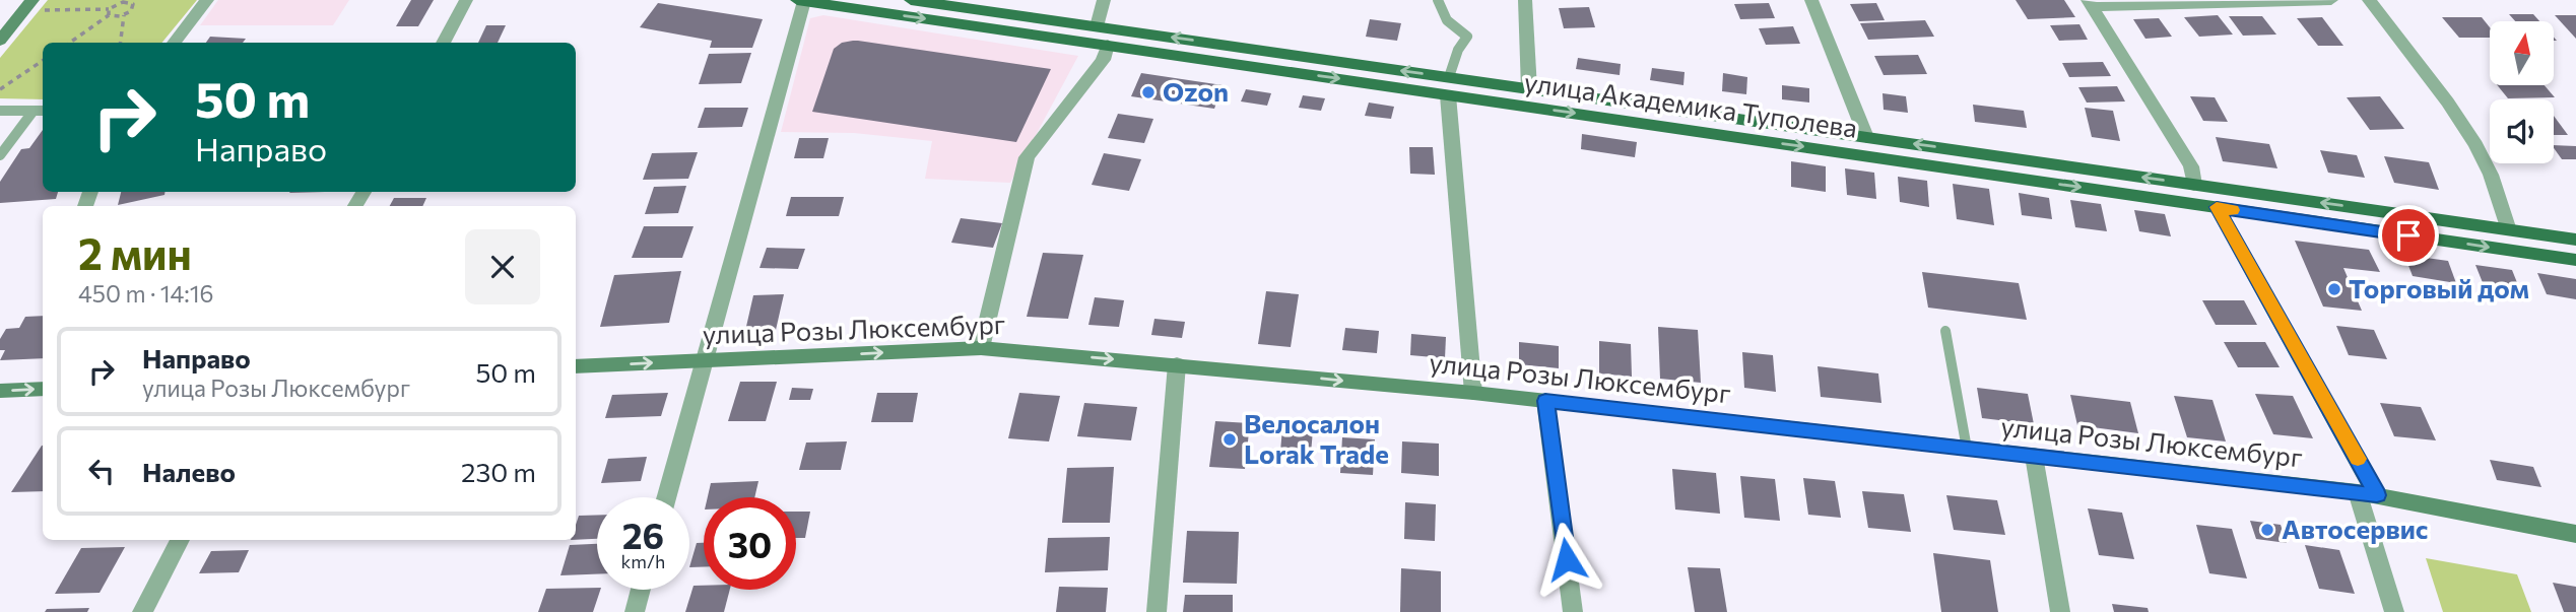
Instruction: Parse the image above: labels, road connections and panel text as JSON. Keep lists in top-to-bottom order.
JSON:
{
  "streets": {
    "main road": ["улица Академика Туполева"],
    "street": ["улица Розы Люксембург"]
  },
  "one_way": ["улица Розы Люксембург"],
  "places": [
    "Ozon",
    "Торговый дом",
    "Велосалон Lorak Trade",
    "Автосервис"
  ],
  "north": "top",
  "page": {
    "turn": ["50 m", "Направо"],
    "heading": ["2 мин", "450 m · 14:16"],
    "list": [
      {
        "name": "Направо",
        "note": "улица Розы Люксембург",
        "value": "50 m"
      },
      {
        "name": "Налево",
        "value": "230 m"
      }
    ],
    "speed": "26 km/h",
    "limit": "30"
  }
}
